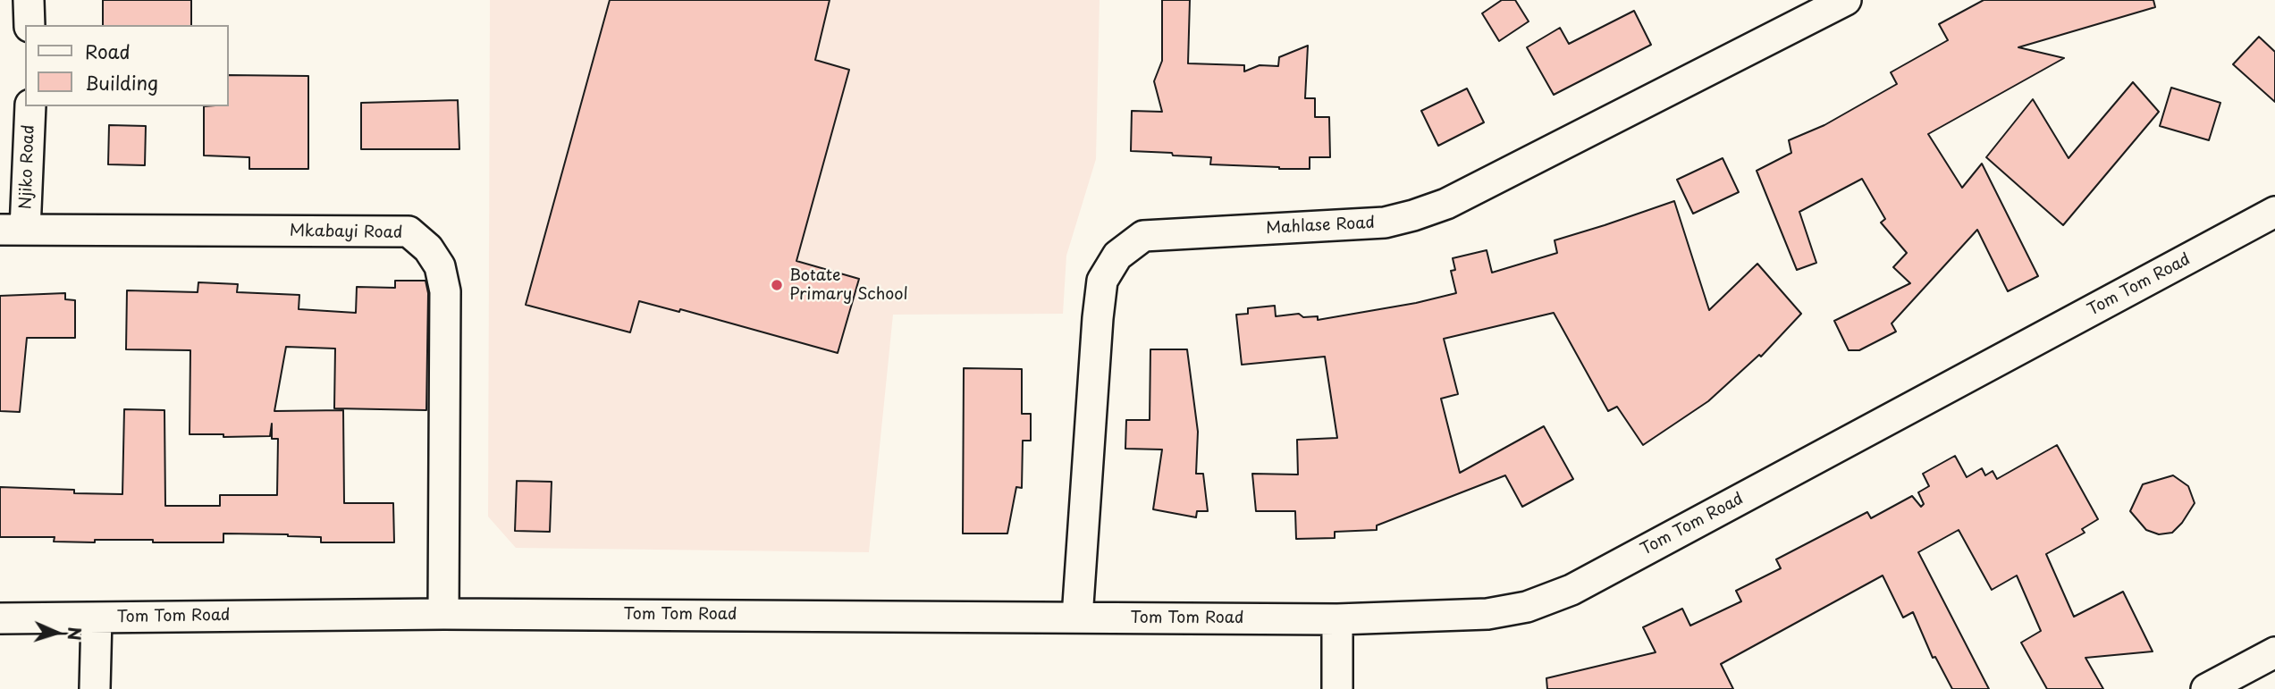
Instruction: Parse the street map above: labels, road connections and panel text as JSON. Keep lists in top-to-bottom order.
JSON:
{
  "streets": {
    "street": [
      "Njiko Road",
      "Mahlase Road",
      "Mkabayi Road",
      "Tom Tom Road"
    ]
  },
  "crossings": [
    ["Njiko Road", "Mkabayi Road"],
    ["Mahlase Road", "Tom Tom Road"],
    ["Mkabayi Road", "Tom Tom Road"]
  ],
  "places": ["Botate Primary School"],
  "legend": ["Road", "Building"],
  "north": "right"
}
